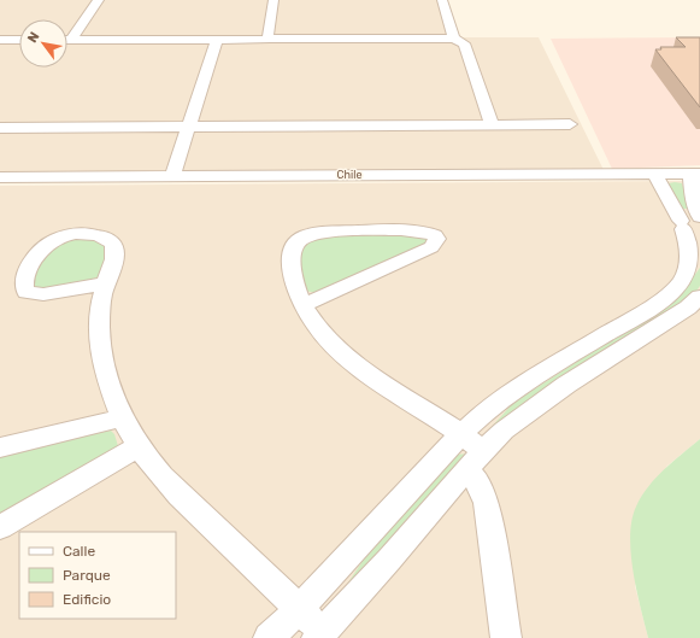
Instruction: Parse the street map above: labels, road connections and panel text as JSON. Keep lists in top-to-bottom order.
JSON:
{
  "streets": {
    "street": ["Chile"]
  },
  "legend": ["Calle", "Parque", "Edificio"],
  "north": "top left"
}
